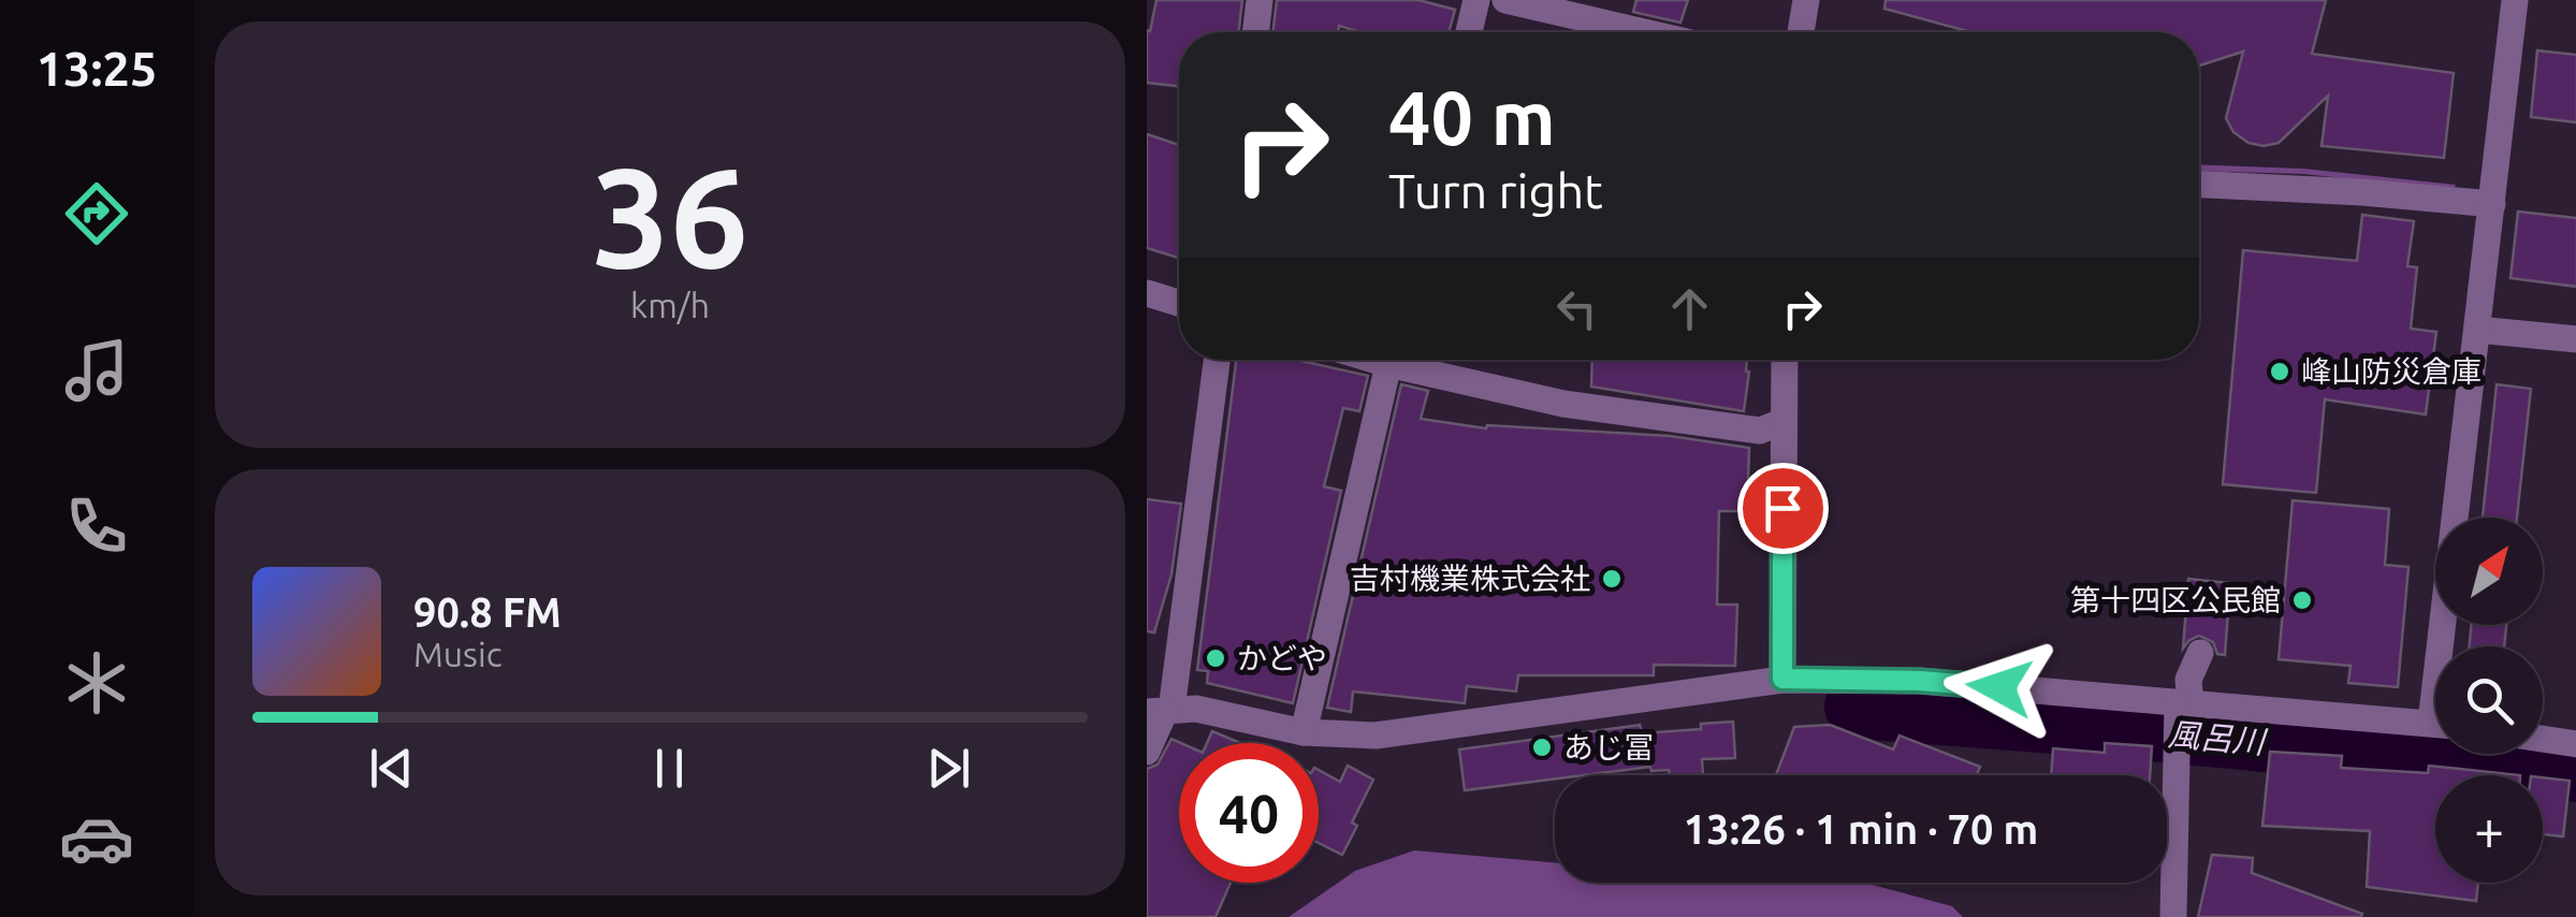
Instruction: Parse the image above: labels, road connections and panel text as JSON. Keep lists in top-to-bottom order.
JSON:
{
  "water": ["風呂川"],
  "places": [
    "峰山防災倉庫",
    "吉村機業株式会社",
    "第十四区公民館",
    "かどや",
    "あじ冨"
  ],
  "north": "top right",
  "page": {
    "tabs": "13:25",
    "tile": ["36", "km/h"],
    "turn": ["40 m", "Turn right"],
    "map_buttons": "+",
    "song": ["90.8 FM", "Music"],
    "limit": "40",
    "trip": "13:26 · 1 min · 70 m"
  }
}
